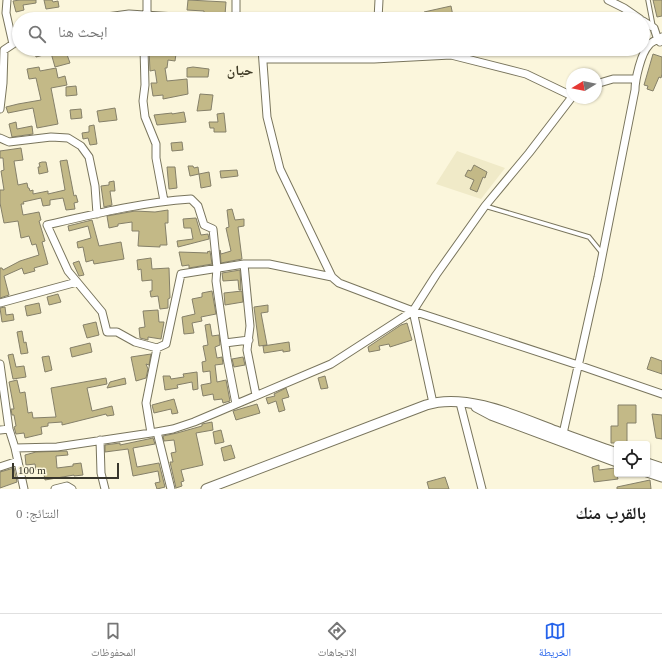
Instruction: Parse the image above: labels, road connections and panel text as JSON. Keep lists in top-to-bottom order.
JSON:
{
  "districts": ["حيان"],
  "scale_bar": "100 m",
  "north": "left",
  "page": {
    "search": "ابحث هنا",
    "scale": "100 m",
    "heading": ["بالقرب منك", "النتائج: 0"],
    "nav": ["الخريطة", "الاتجاهات", "المحفوظات"]
  }
}
